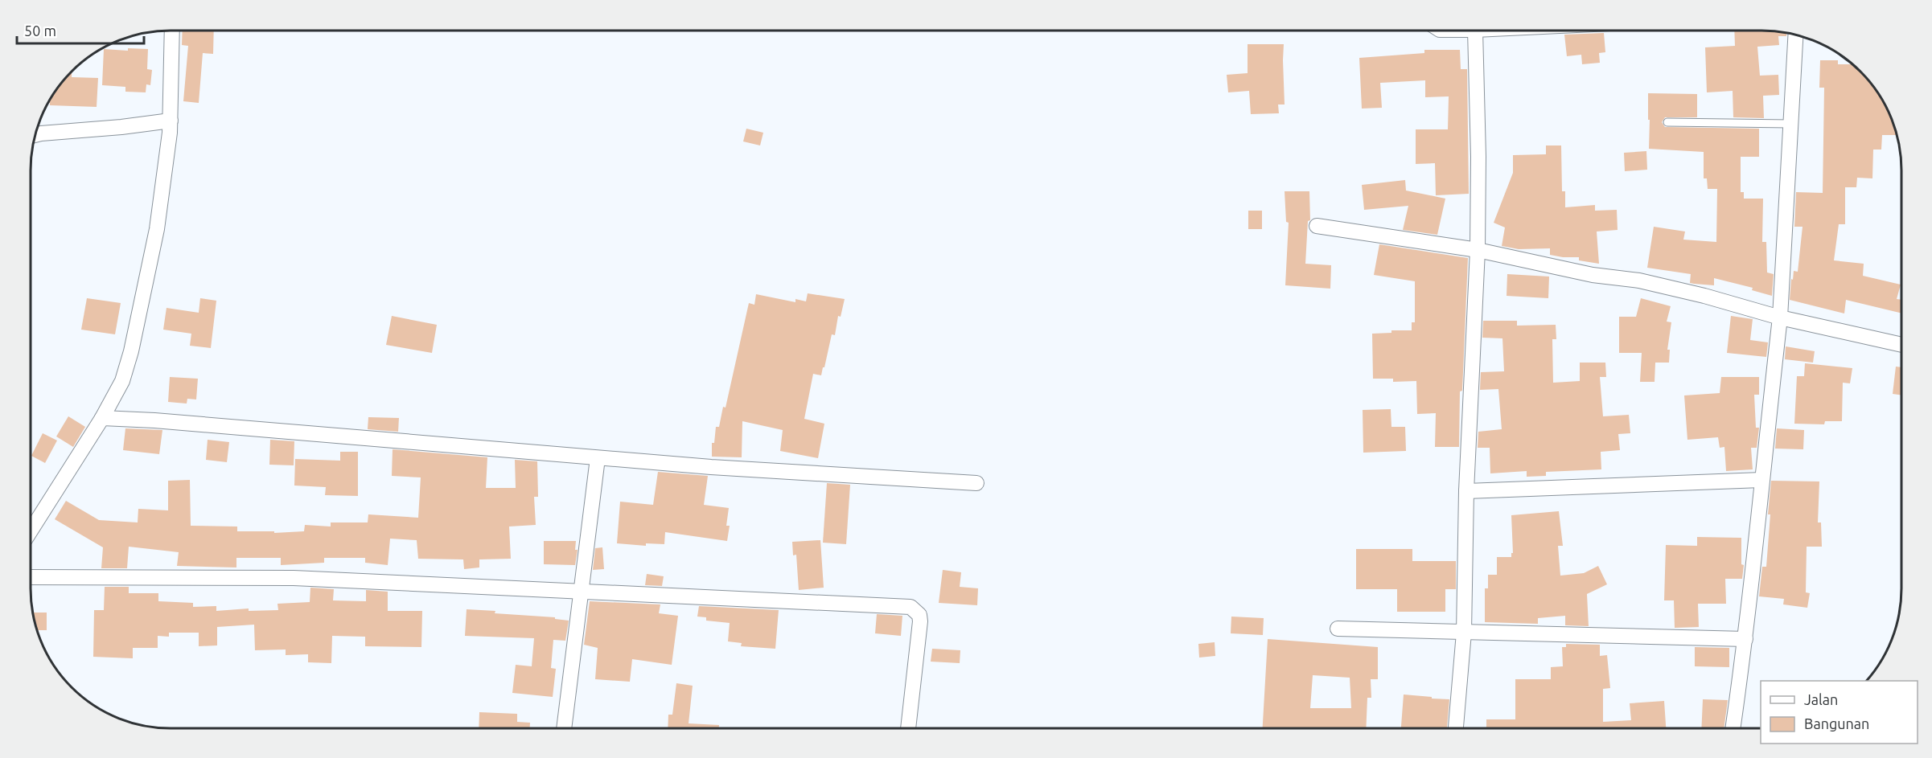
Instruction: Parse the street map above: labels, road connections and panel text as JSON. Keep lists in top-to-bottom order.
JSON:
{
  "legend": ["Jalan", "Bangunan"],
  "scale_bar": "50 m"
}
